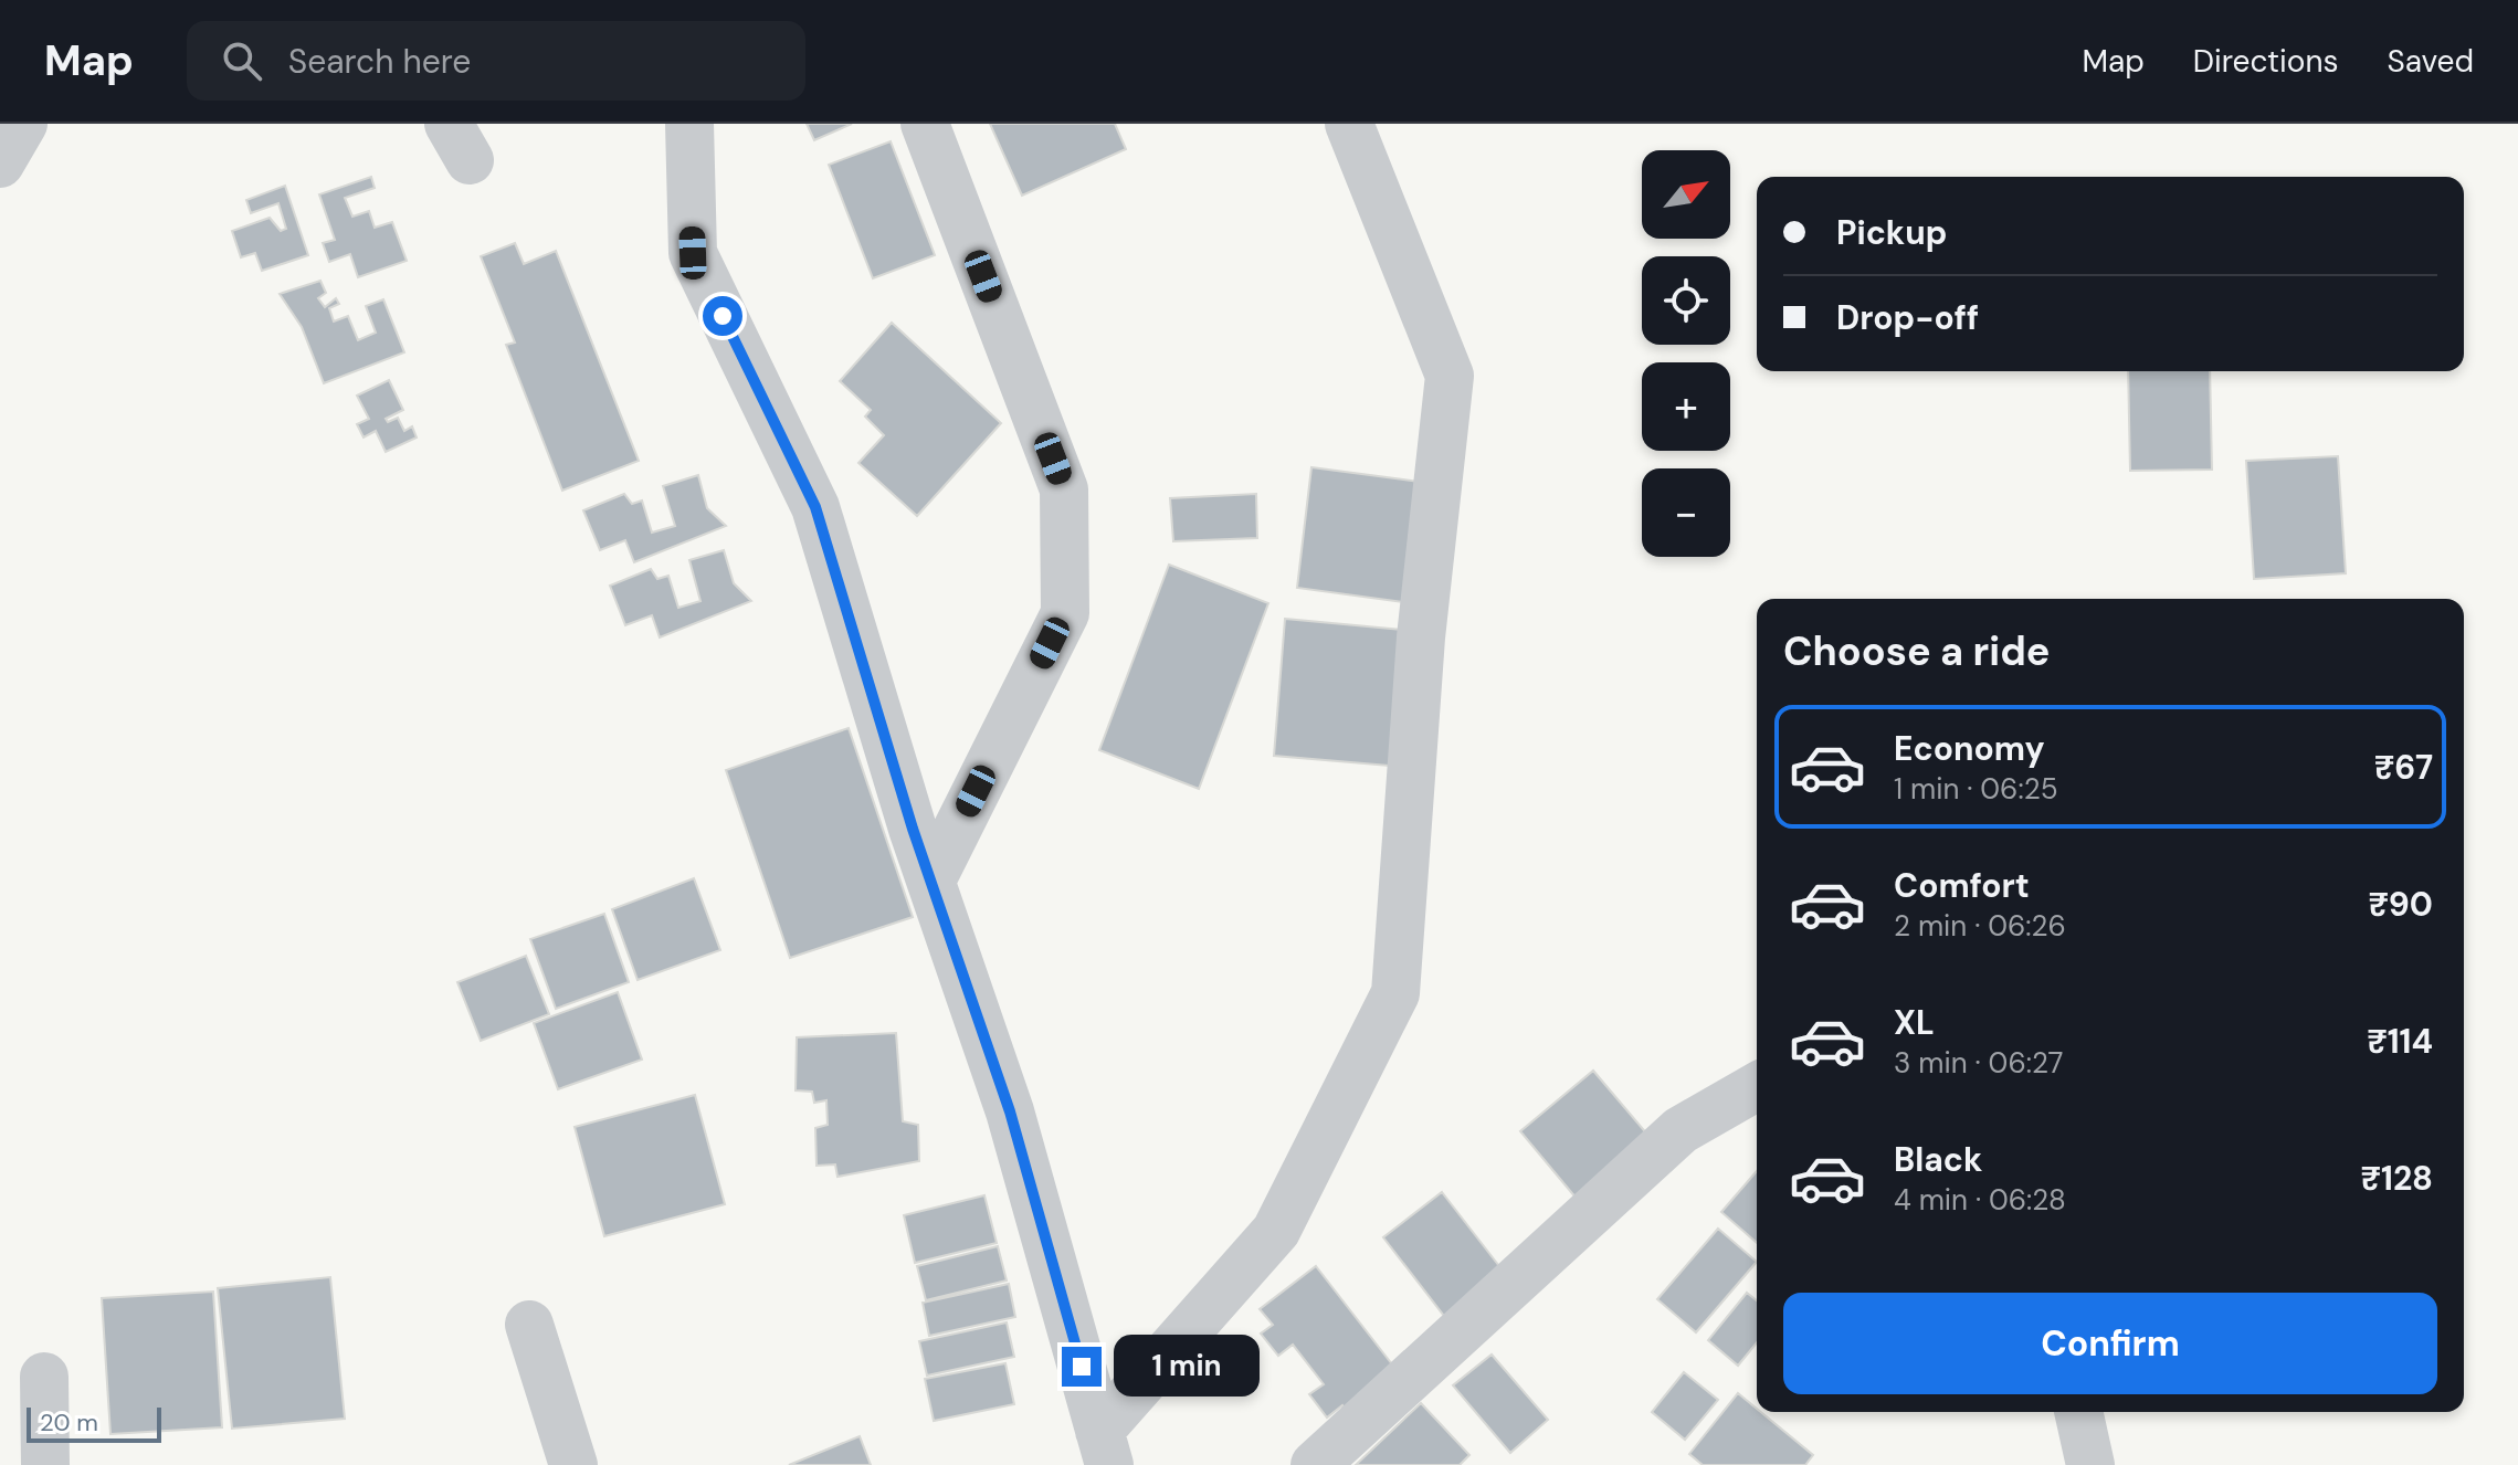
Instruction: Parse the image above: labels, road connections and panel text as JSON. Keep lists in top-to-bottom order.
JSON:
{
  "scale_bar": "20 m",
  "north": "top right",
  "page": {
    "header": "Map",
    "search": "Search here",
    "nav": ["Map", "Directions", "Saved"],
    "map_buttons": ["+", "−"],
    "banner": ["Pickup", "Drop-off"],
    "heading": "Choose a ride",
    "list": [
      {
        "name": "Economy",
        "note": "1 min · 06:25",
        "value": "₹67"
      },
      {
        "name": "Comfort",
        "note": "2 min · 06:26",
        "value": "₹90"
      },
      {
        "name": "XL",
        "note": "3 min · 06:27",
        "value": "₹114"
      },
      {
        "name": "Black",
        "note": "4 min · 06:28",
        "value": "₹128"
      }
    ],
    "buttons": "Confirm",
    "bubble": "1 min",
    "scale": "20 m"
  }
}
